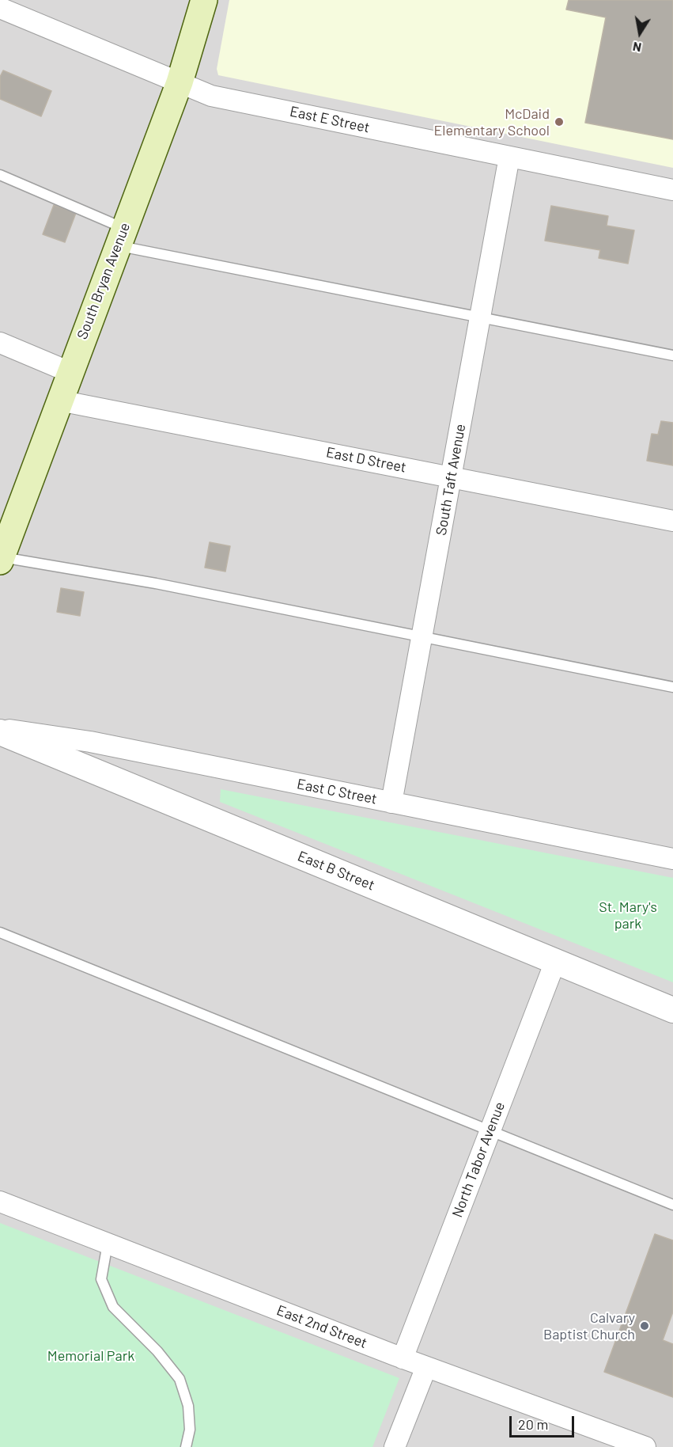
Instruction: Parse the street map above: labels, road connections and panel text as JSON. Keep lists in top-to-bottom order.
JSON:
{
  "streets": {
    "main road": ["South Bryan Avenue"],
    "street": [
      "East E Street",
      "East D Street",
      "South Taft Avenue",
      "East C Street",
      "East B Street",
      "North Tabor Avenue",
      "East 2nd Street"
    ]
  },
  "crossings": [
    ["East E Street", "South Bryan Avenue"],
    ["East E Street", "South Taft Avenue"],
    ["South Bryan Avenue", "East D Street"],
    ["East D Street", "South Taft Avenue"],
    ["South Taft Avenue", "East C Street"],
    ["East B Street", "North Tabor Avenue"],
    ["North Tabor Avenue", "East 2nd Street"]
  ],
  "parks": ["St. Mary's park", "Memorial Park"],
  "places": ["McDaid Elementary School", "Calvary Baptist Church"],
  "scale_bar": "20 m",
  "north": "bottom"
}
